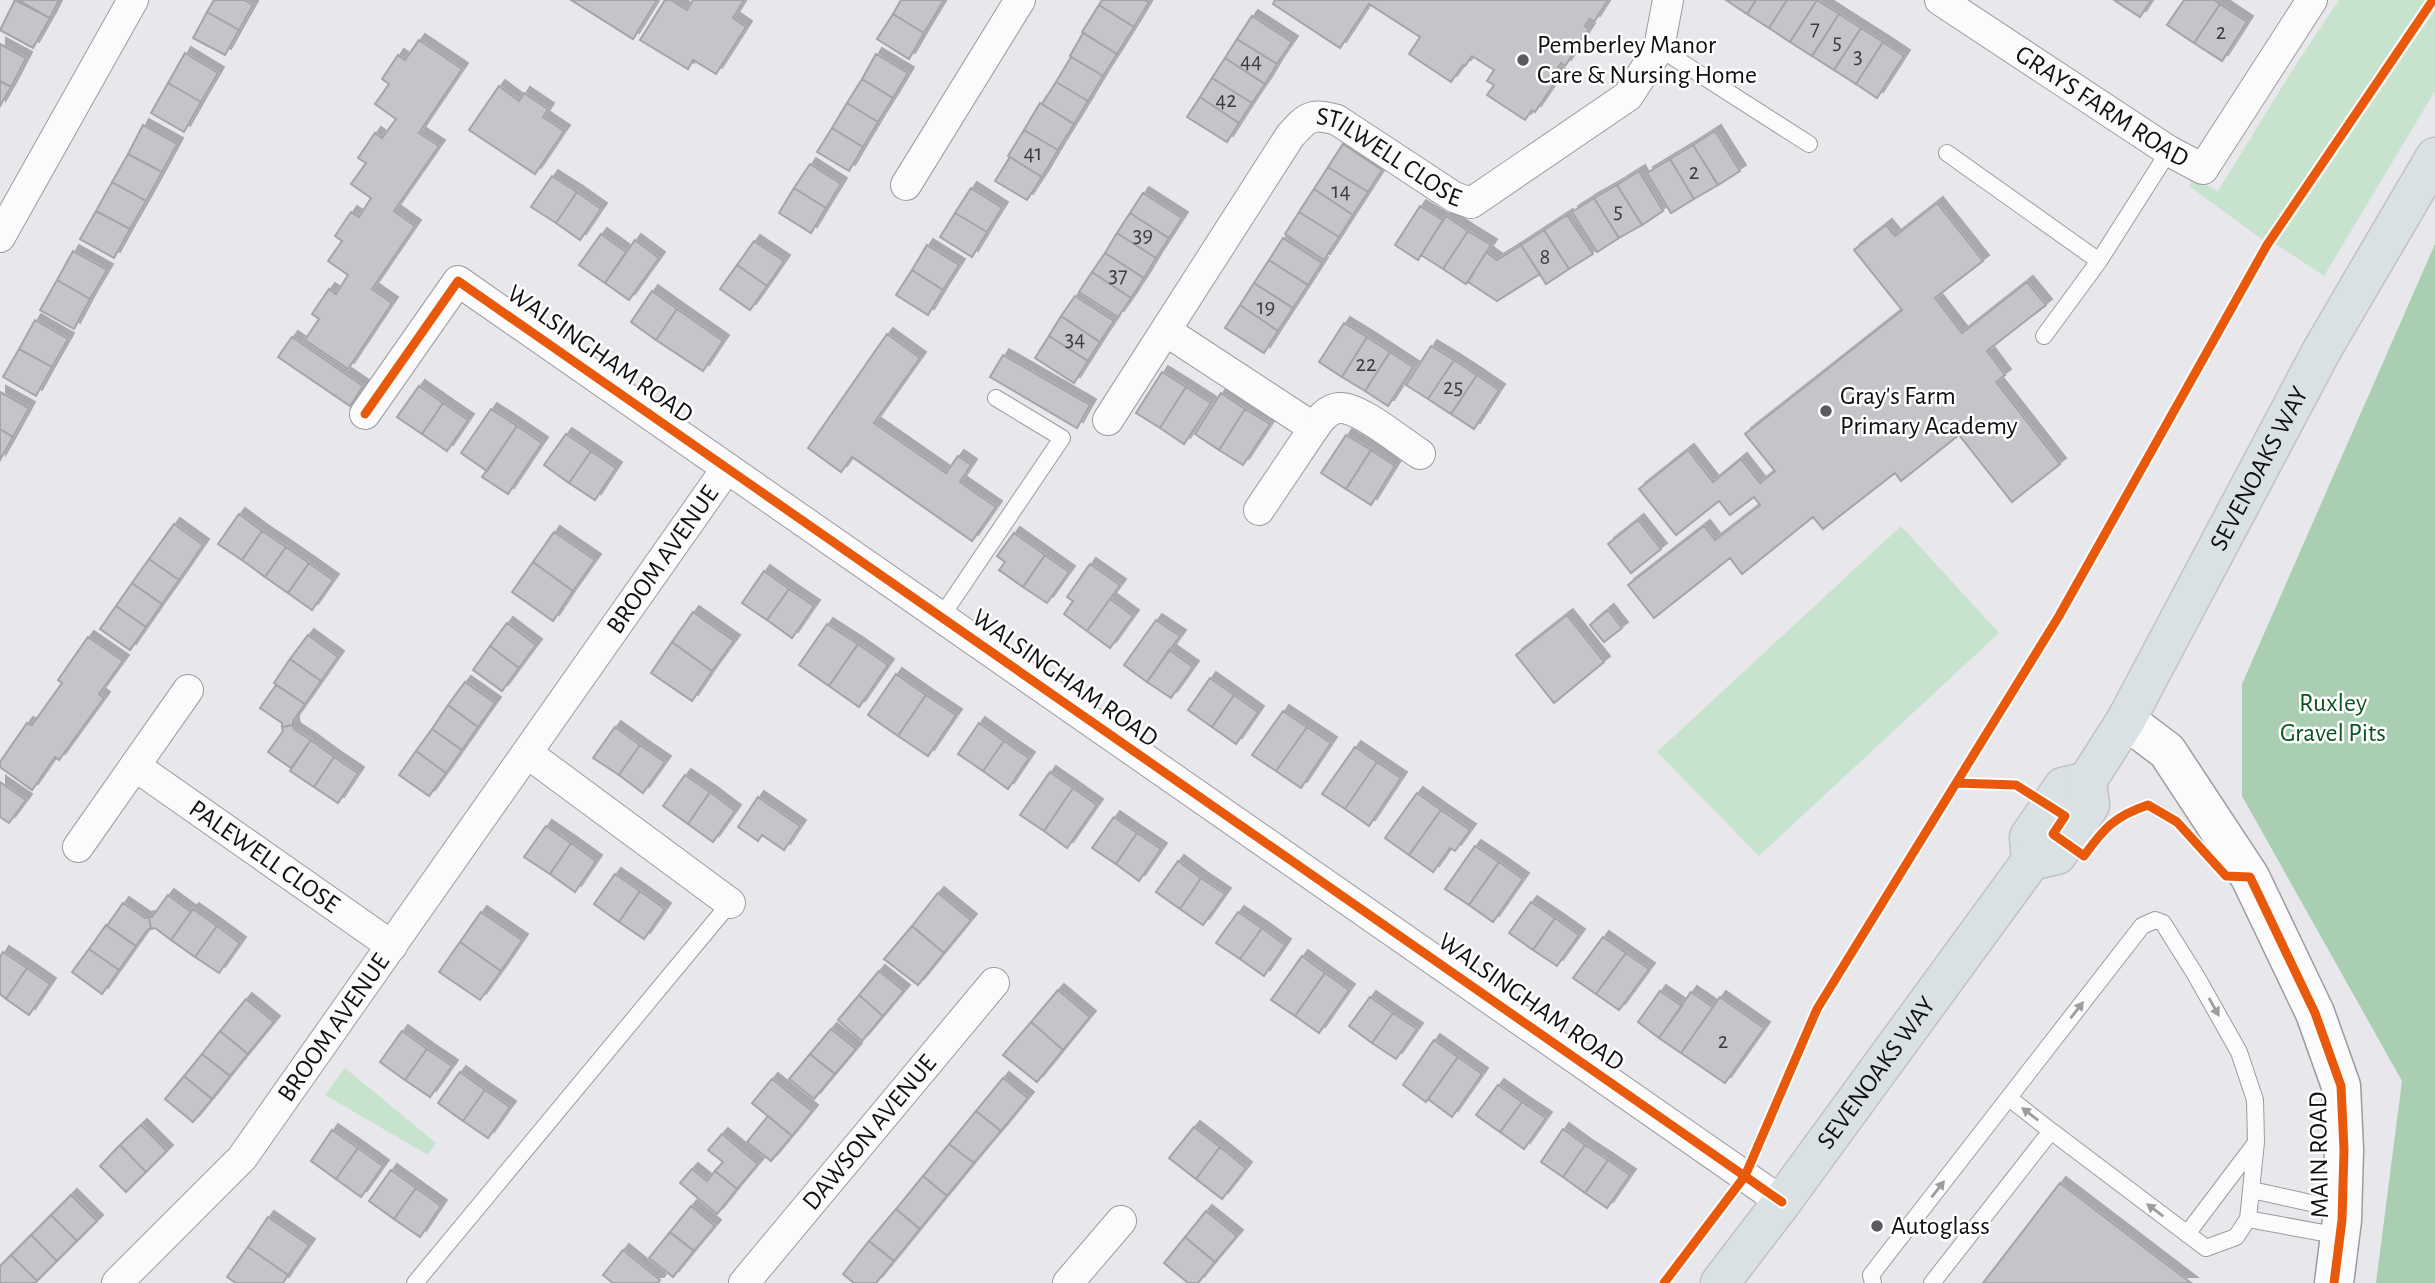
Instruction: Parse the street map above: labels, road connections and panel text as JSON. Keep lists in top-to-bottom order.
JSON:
{
  "streets": {
    "main road": ["SEVENOAKS WAY"],
    "street": [
      "GRAYS FARM ROAD",
      "STILWELL CLOSE",
      "WALSINGHAM ROAD",
      "BROOM AVENUE",
      "PALEWELL CLOSE",
      "DAWSON AVENUE",
      "MAIN ROAD"
    ]
  },
  "crossings": [
    ["WALSINGHAM ROAD", "SEVENOAKS WAY"],
    ["WALSINGHAM ROAD", "BROOM AVENUE"],
    ["SEVENOAKS WAY", "MAIN ROAD"],
    ["BROOM AVENUE", "PALEWELL CLOSE"]
  ],
  "parks": ["Ruxley Gravel Pits"],
  "places": ["Pemberley Manor Care & Nursing Home", "Gray's Farm Primary Academy", "Autoglass"],
  "house_numbers": [
    "7",
    "2",
    "5",
    "3",
    "44",
    "42",
    "41",
    "2",
    "14",
    "5",
    "39",
    "8",
    "37",
    "19",
    "34",
    "22",
    "25",
    "2"
  ]
}
